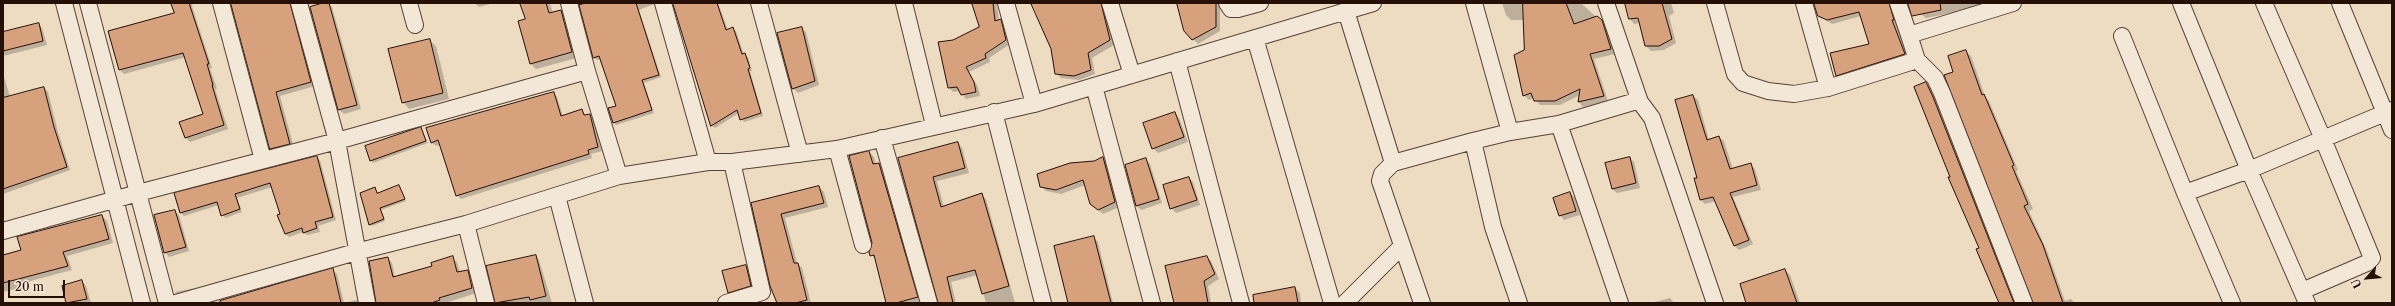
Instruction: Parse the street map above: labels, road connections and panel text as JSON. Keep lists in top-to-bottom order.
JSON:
{
  "scale_bar": "20 m",
  "north": "bottom left"
}
